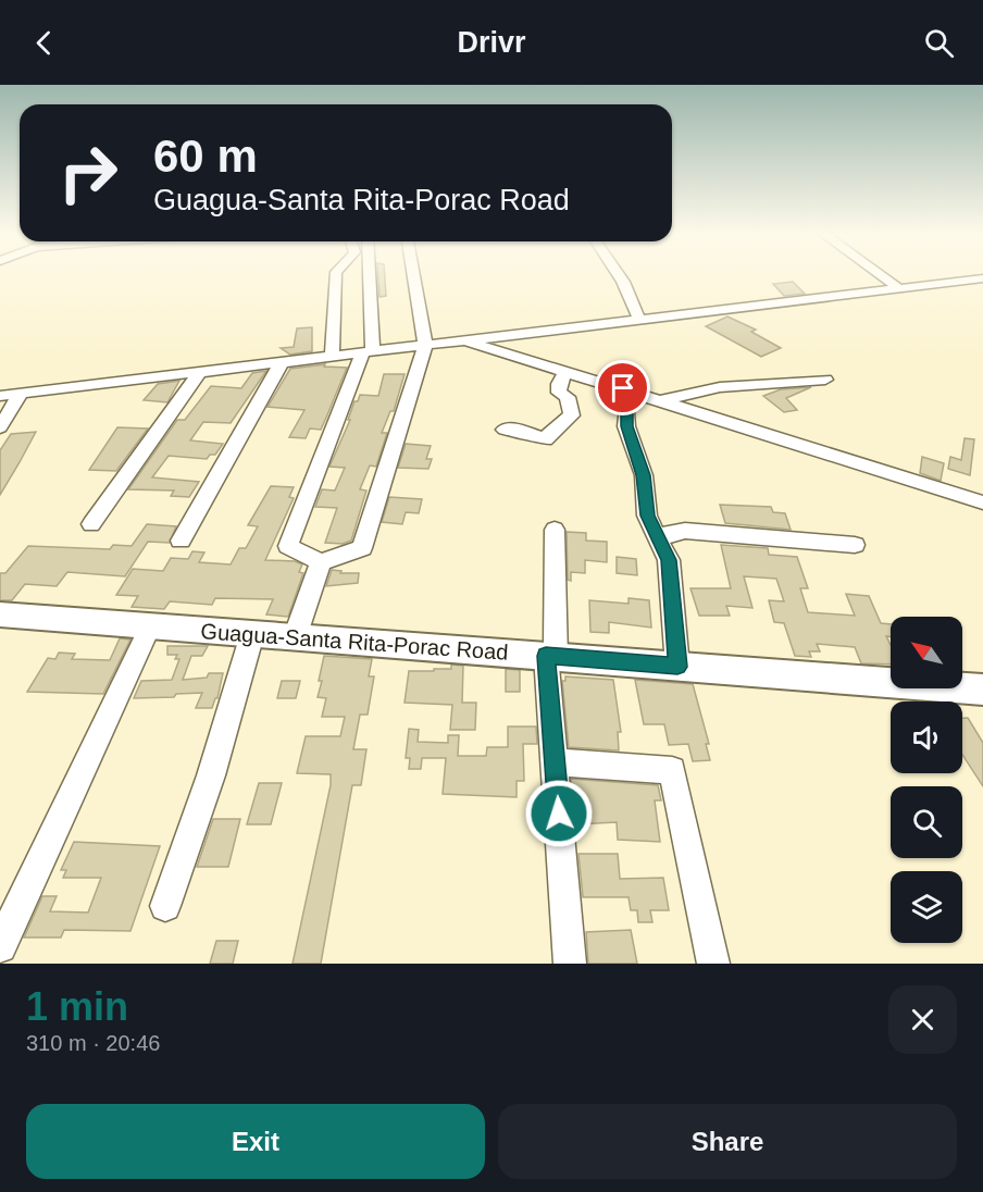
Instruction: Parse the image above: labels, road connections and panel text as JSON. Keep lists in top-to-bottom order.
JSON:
{
  "streets": {
    "main road": ["Guagua-Santa Rita-Porac Road"]
  },
  "north": "top left",
  "page": {
    "header": "Drivr",
    "turn": ["60 m", "Guagua-Santa Rita-Porac Road"],
    "heading": ["1 min", "310 m · 20:46"],
    "buttons": ["Exit", "Share"]
  }
}
